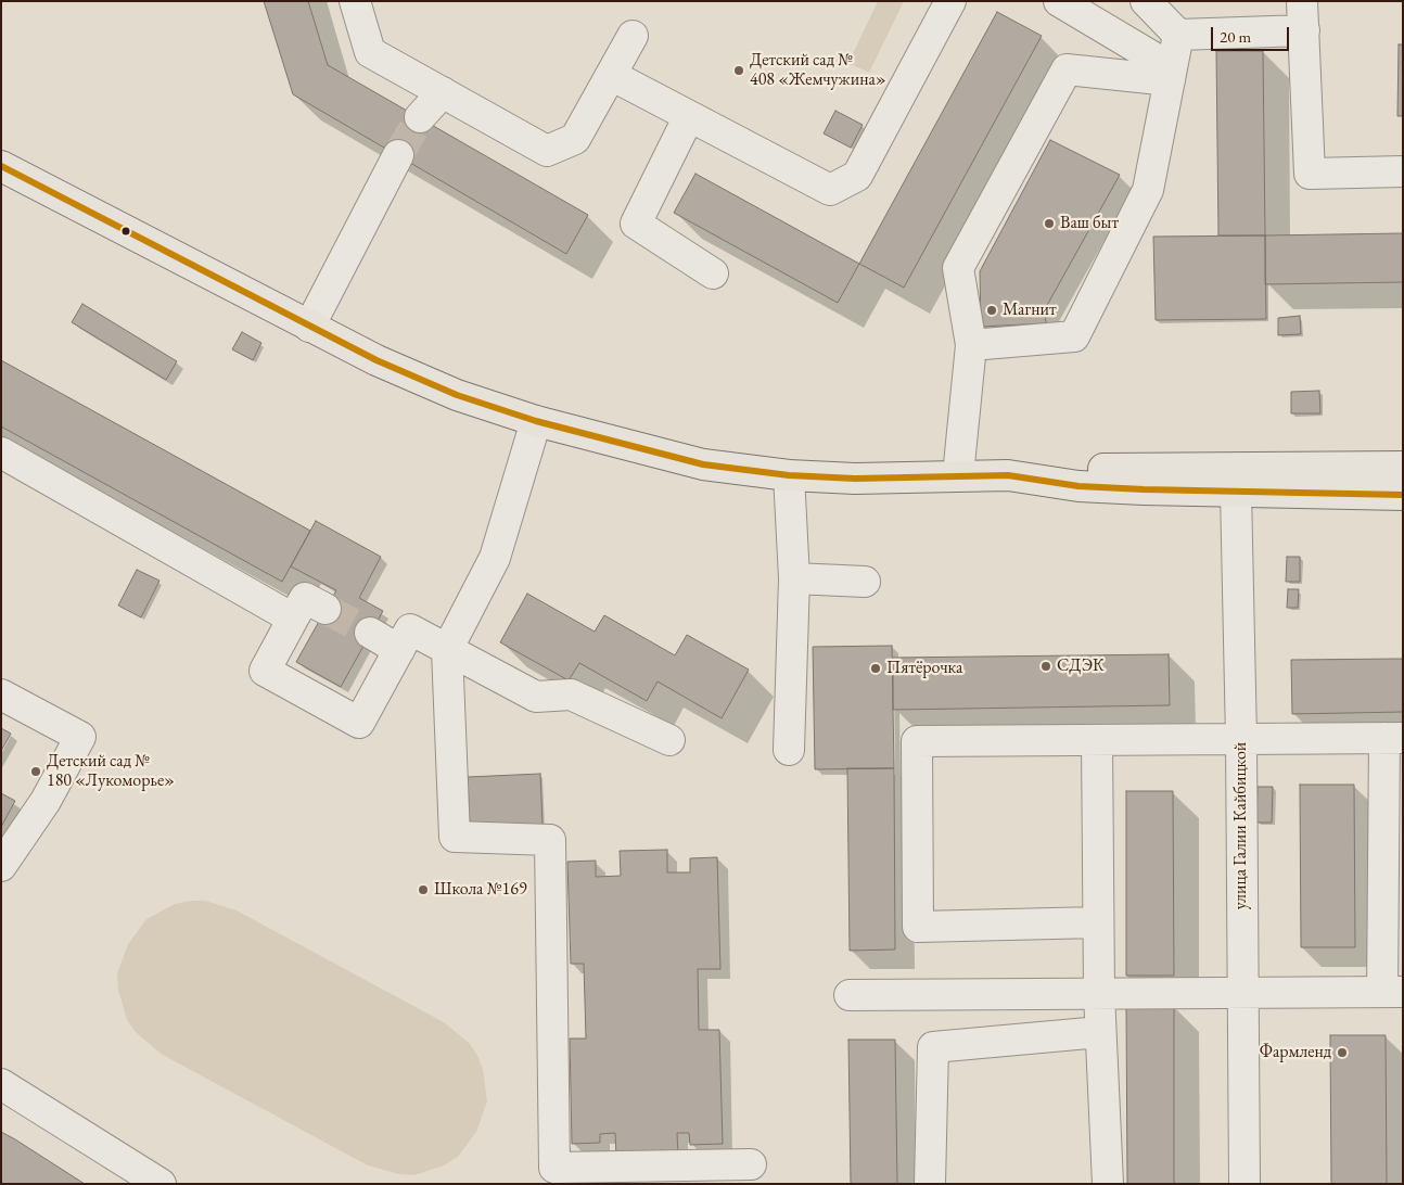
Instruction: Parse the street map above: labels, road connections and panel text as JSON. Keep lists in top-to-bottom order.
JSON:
{
  "streets": {
    "street": ["улица Галии Кайбицкой"]
  },
  "places": [
    "Детский сад № 408 «Жемчужина»",
    "Ваш быт",
    "Магнит",
    "СДЭК",
    "Пятёрочка",
    "Детский сад № 180 «Лукоморье»",
    "Школа №169",
    "Фармленд"
  ],
  "scale_bar": "20 m"
}
